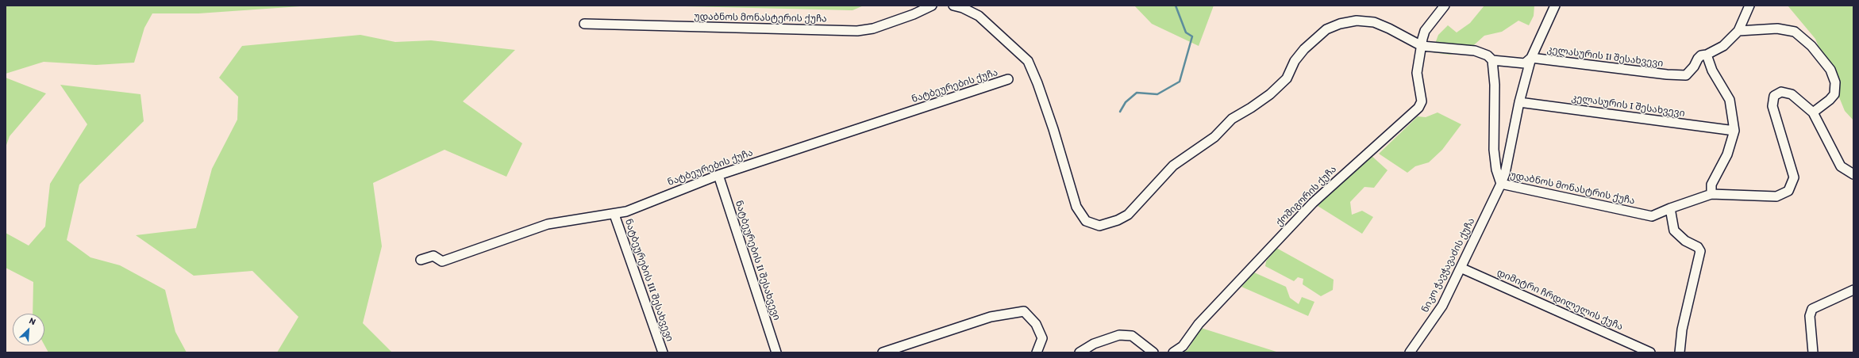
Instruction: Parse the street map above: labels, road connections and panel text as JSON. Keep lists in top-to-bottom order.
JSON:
{
  "streets": {
    "street": [
      "უდაბნოს მონასტერის ქუჩა",
      "კელასურის II შესახვევი",
      "ნატბეურების ქუჩა",
      "კელასურის I შესახვევი",
      "უდაბნოს მონასტრის ქუჩა",
      "ქოშიგორის ქუჩა",
      "ნატბეურების II შესახვევი",
      "ნიკო ჭავჭავაძის ქუჩა",
      "ნატბეურების III შესახვევი",
      "დიმიტრი ჩრდილელის ქუჩა"
    ]
  },
  "crossings": [
    ["კელასურის II შესახვევი", "უდაბნოს მონასტრის ქუჩა"],
    ["კელასურის II შესახვევი", "ნიკო ჭავჭავაძის ქუჩა"],
    ["ნატბეურების ქუჩა", "ნატბეურების II შესახვევი"],
    ["ნატბეურების ქუჩა", "ნატბეურების III შესახვევი"],
    ["კელასურის I შესახვევი", "ნიკო ჭავჭავაძის ქუჩა"],
    ["უდაბნოს მონასტრის ქუჩა", "ნიკო ჭავჭავაძის ქუჩა"],
    ["ნიკო ჭავჭავაძის ქუჩა", "დიმიტრი ჩრდილელის ქუჩა"]
  ],
  "north": "top right"
}
